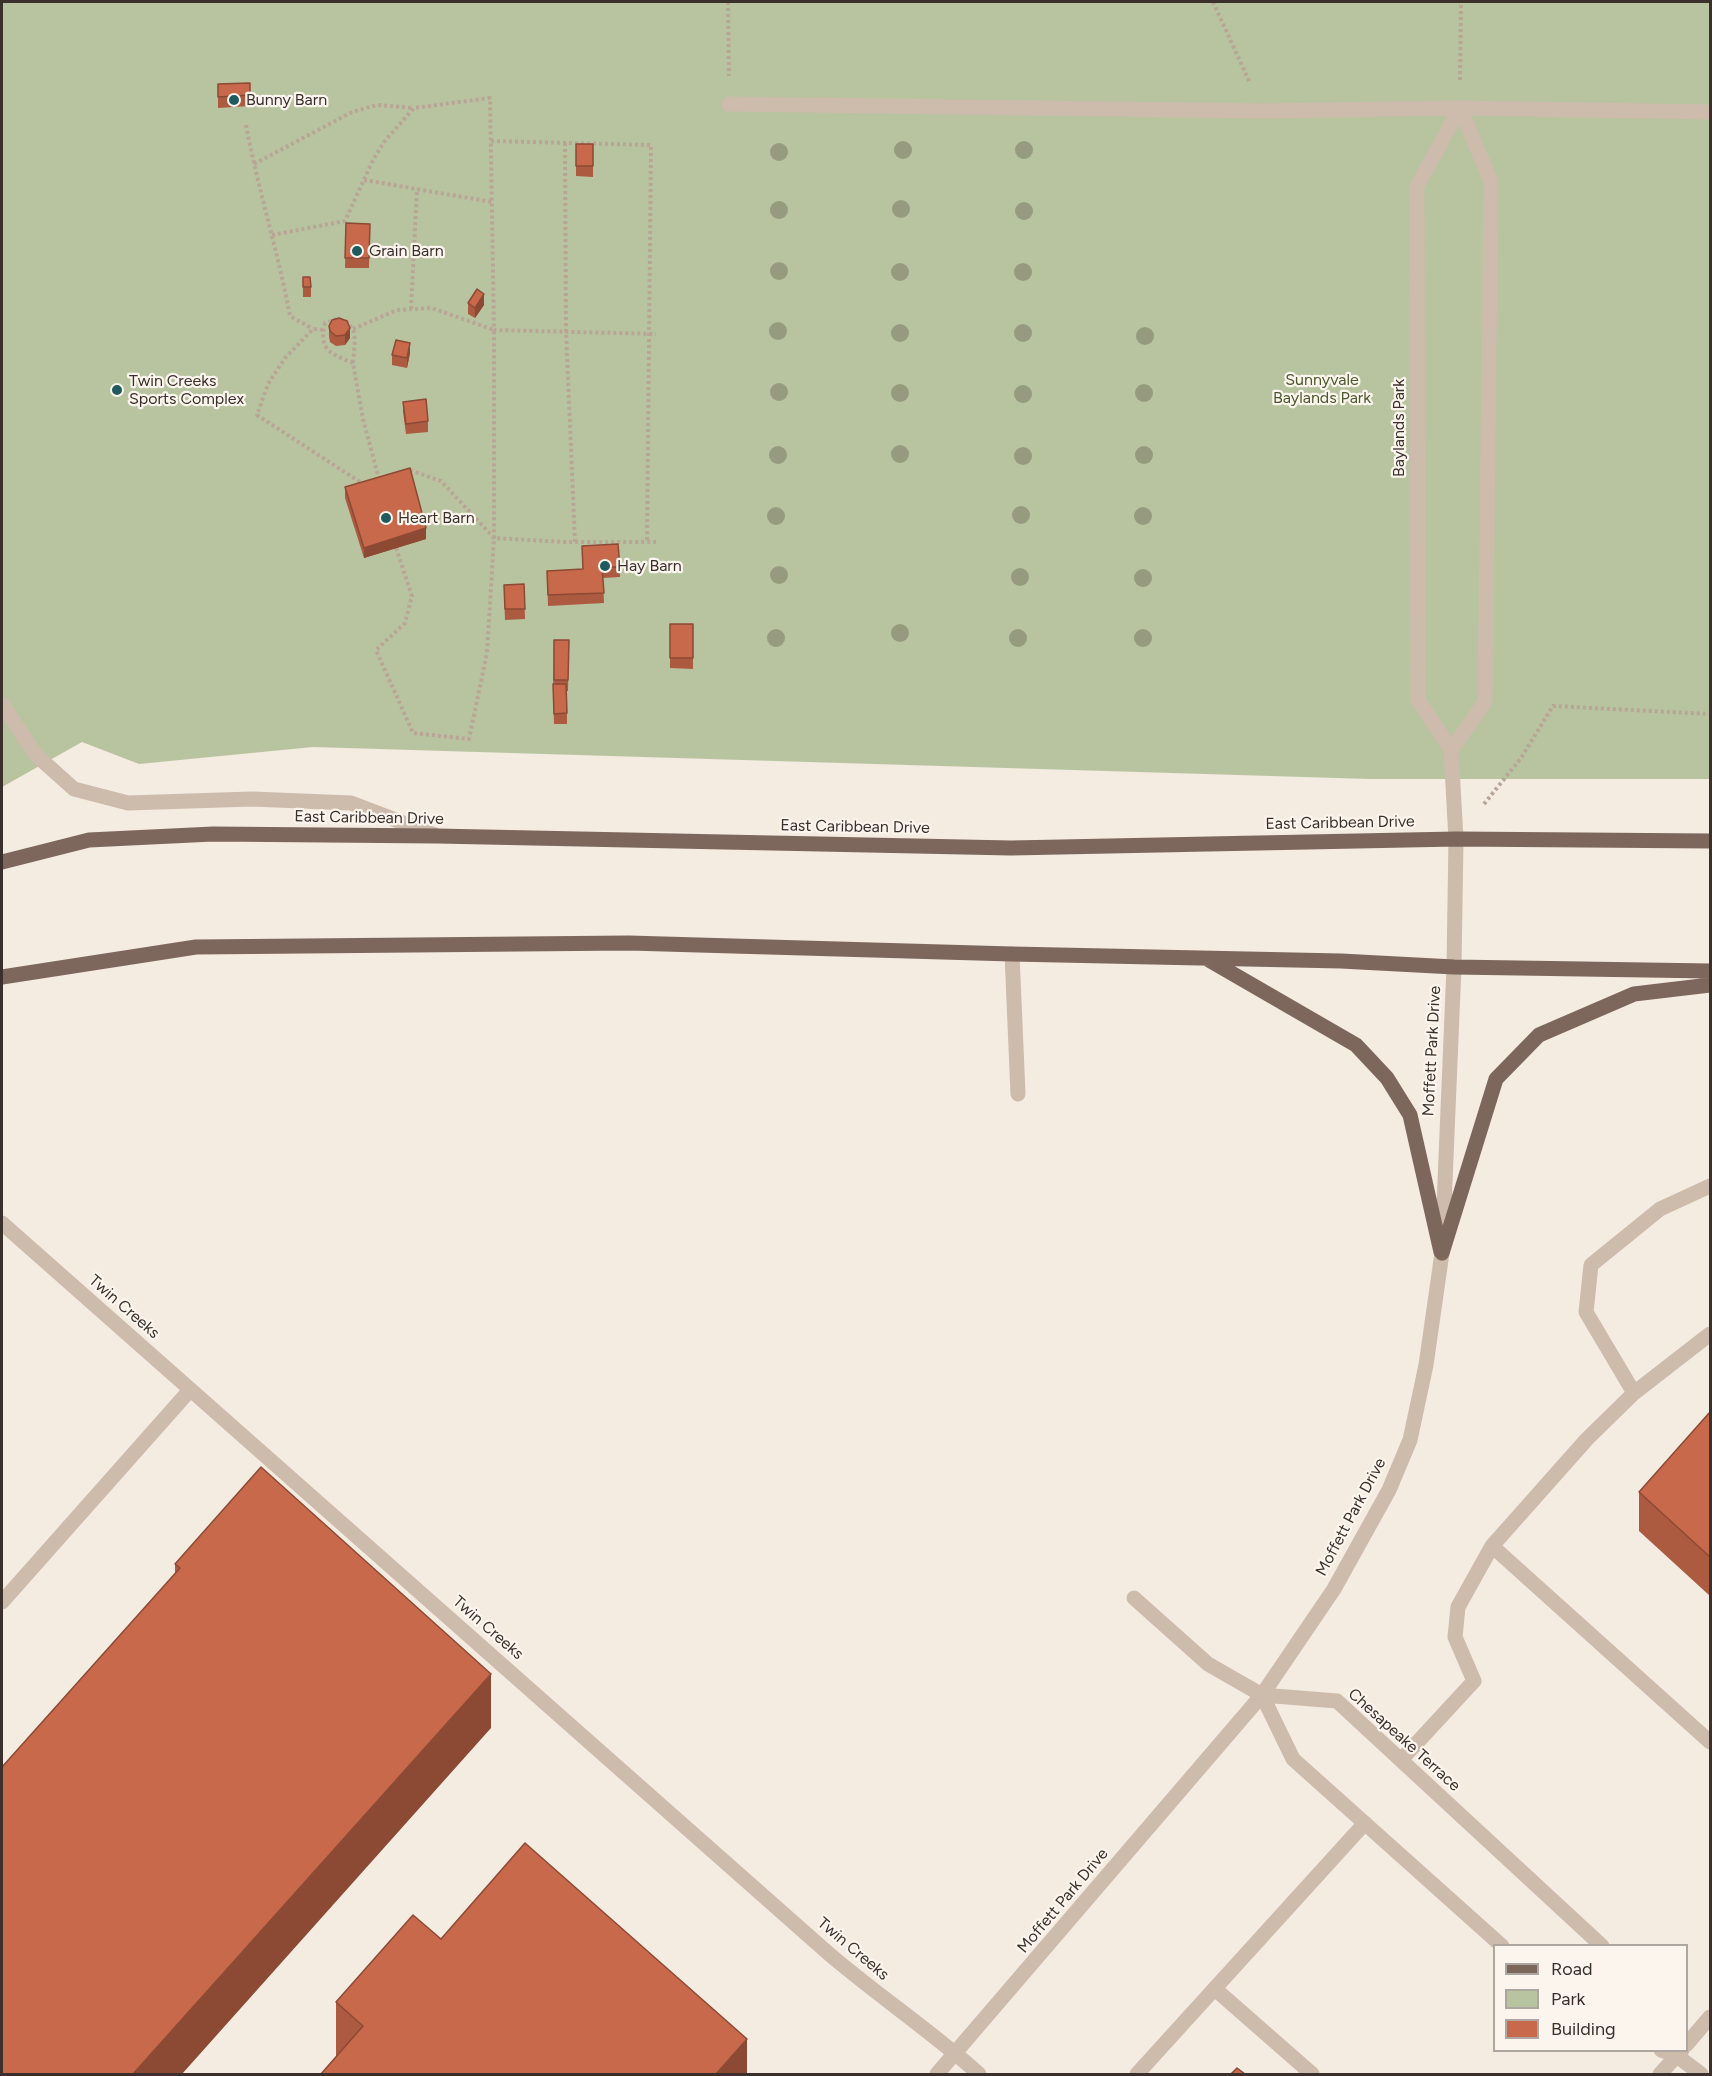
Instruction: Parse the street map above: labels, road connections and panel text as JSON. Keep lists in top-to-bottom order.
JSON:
{
  "streets": {
    "main road": ["East Caribbean Drive"],
    "street": [
      "Baylands Park",
      "Moffett Park Drive",
      "Twin Creeks",
      "Chesapeake Terrace"
    ]
  },
  "crossings": [
    ["East Caribbean Drive", "Moffett Park Drive"],
    ["Moffett Park Drive", "Twin Creeks"],
    ["Moffett Park Drive", "Chesapeake Terrace"]
  ],
  "parks": ["Sunnyvale Baylands Park"],
  "places": [
    "Bunny Barn",
    "Grain Barn",
    "Twin Creeks Sports Complex",
    "Heart Barn",
    "Hay Barn"
  ],
  "legend": ["Road", "Park", "Building"]
}
